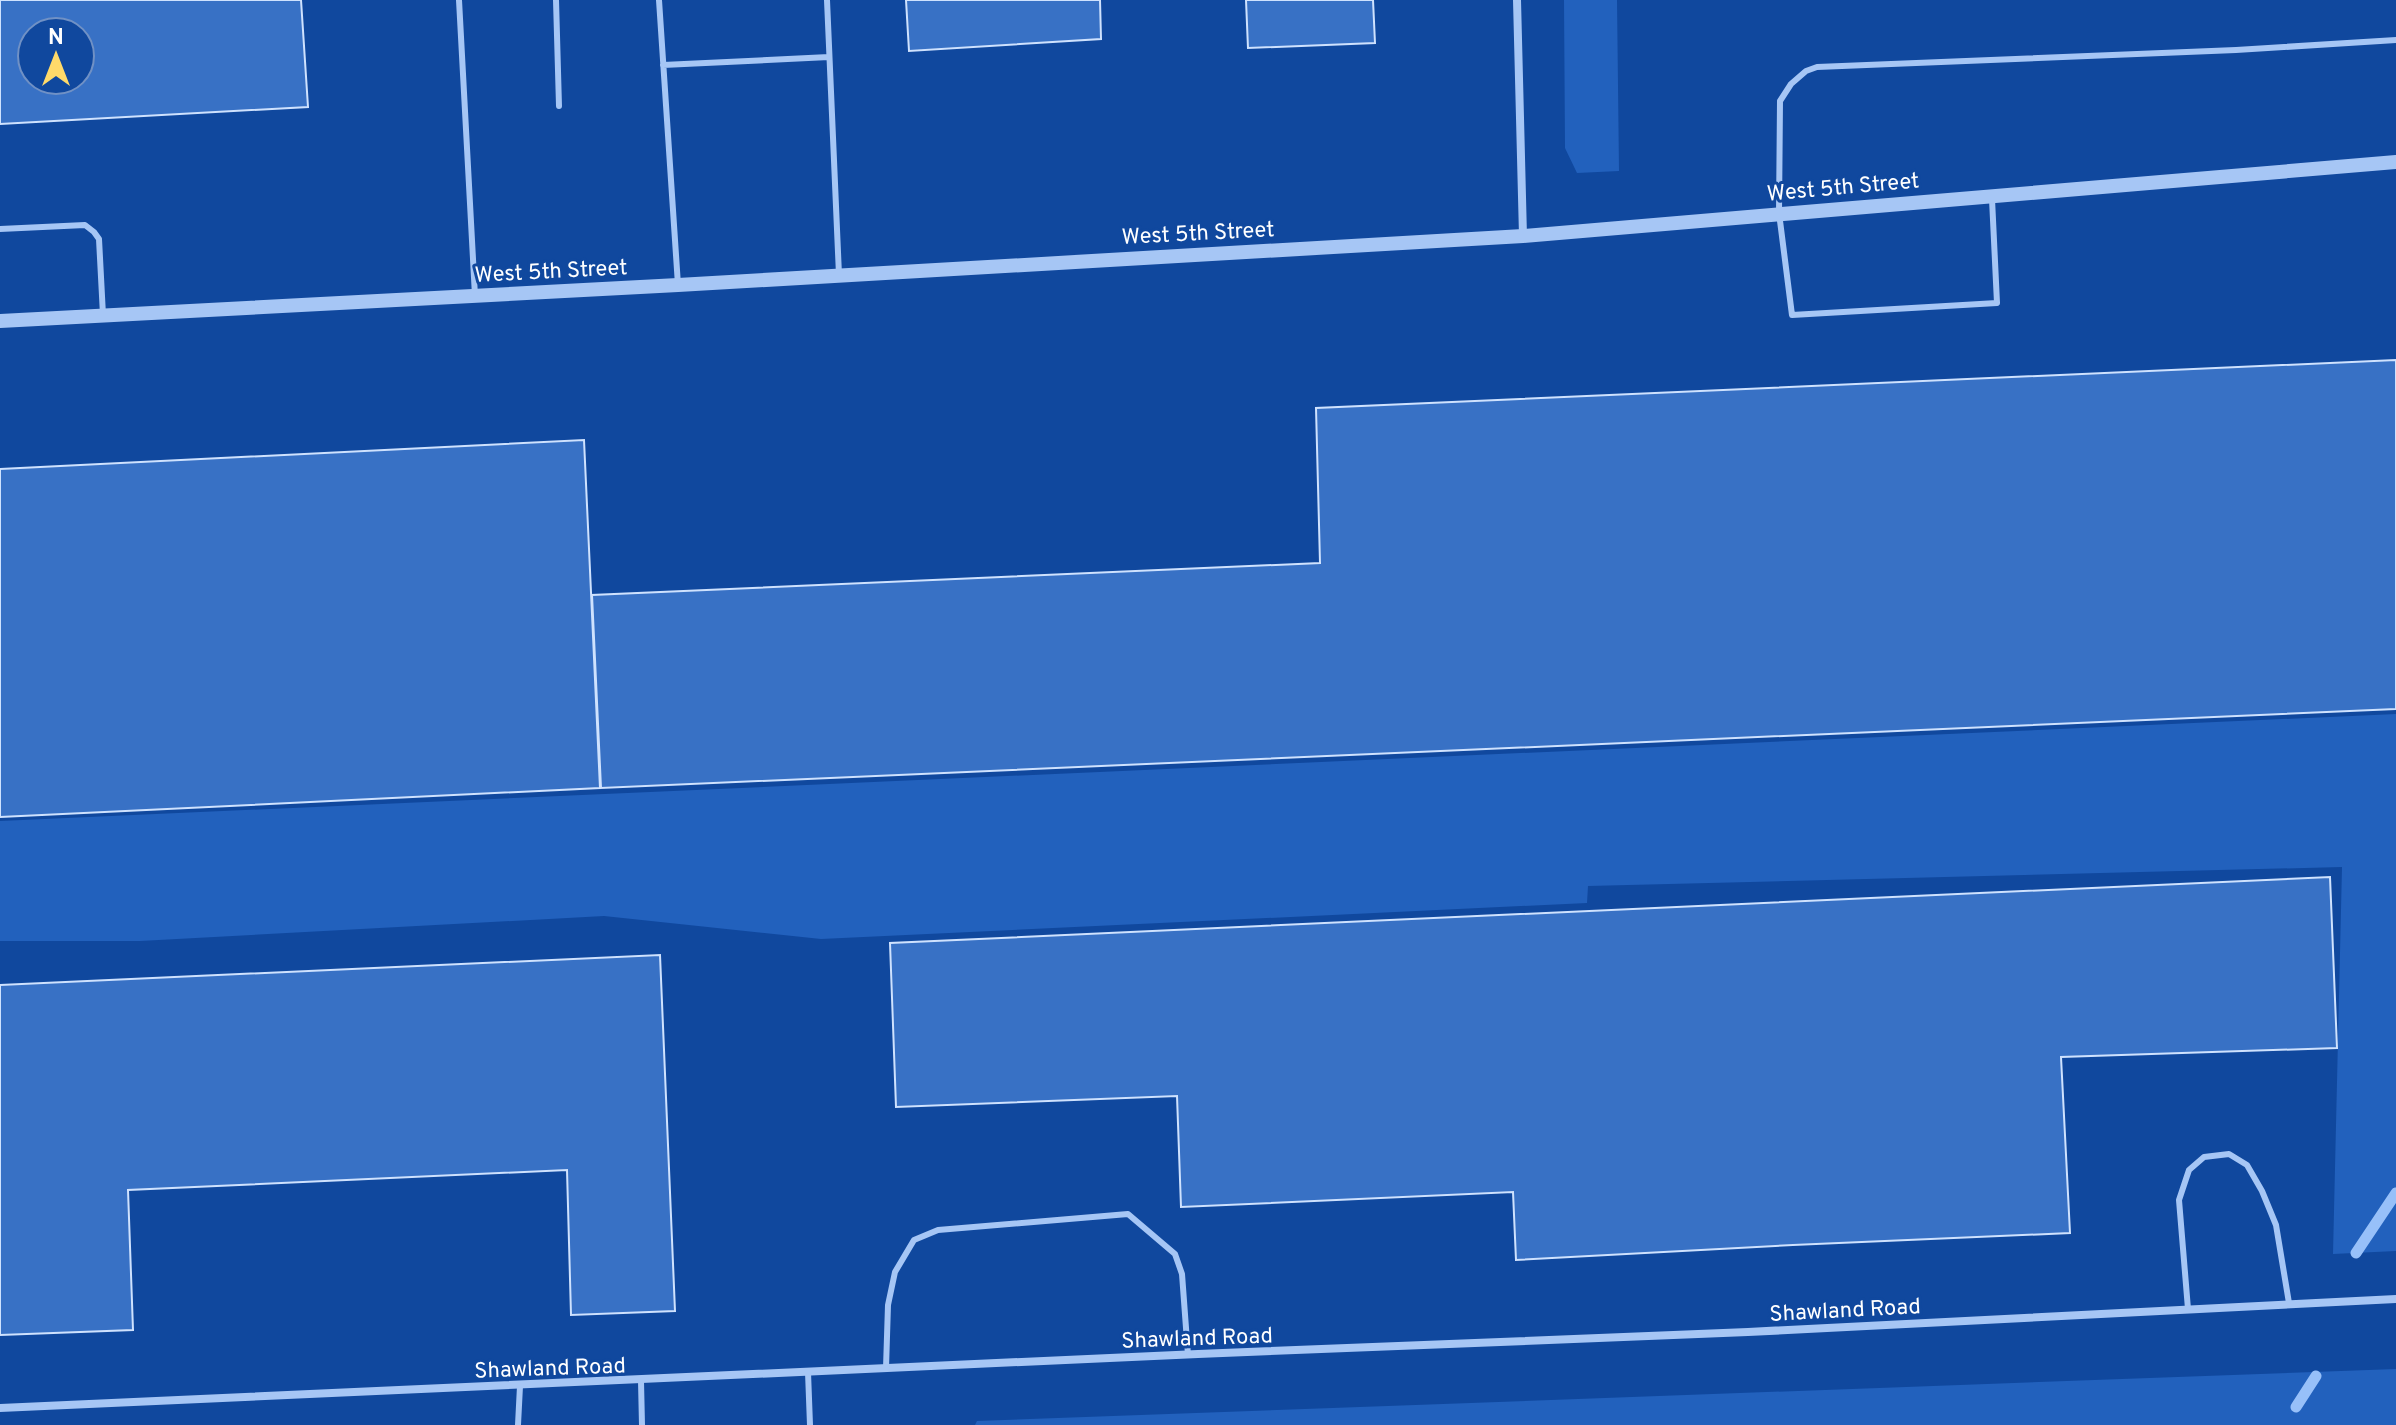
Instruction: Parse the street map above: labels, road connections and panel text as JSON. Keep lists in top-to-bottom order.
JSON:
{
  "streets": {
    "street": ["West 5th Street", "Shawland Road"]
  },
  "north": "top"
}
